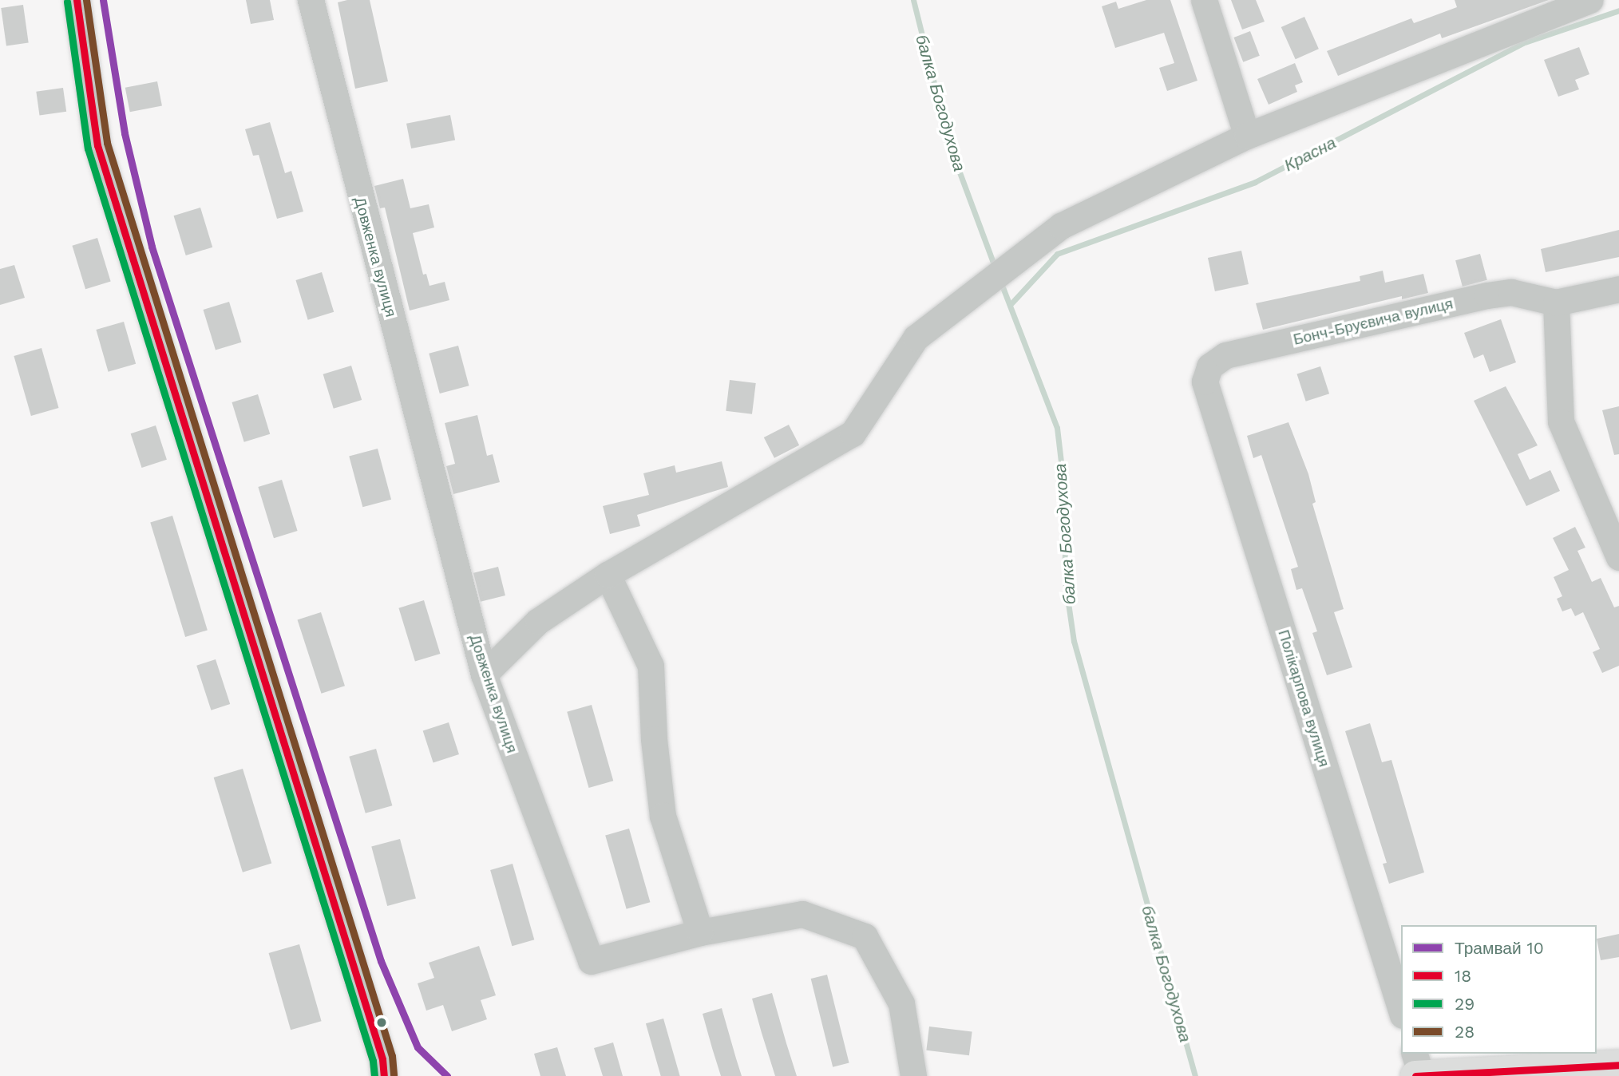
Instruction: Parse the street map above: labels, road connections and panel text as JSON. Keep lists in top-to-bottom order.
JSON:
{
  "streets": {
    "street": ["Довженка вулиця", "Бонч-Бруєвича вулиця", "Полікарпова вулиця"]
  },
  "crossings": [
    ["Бонч-Бруєвича вулиця", "Полікарпова вулиця"]
  ],
  "water": ["балка Богодухова", "Красна"],
  "lines": [
    "tram line 10",
    "transit line 18",
    "transit line 28",
    "transit line 29"
  ],
  "legend": [
    "Трамвай 10",
    "18",
    "29",
    "28"
  ]
}
